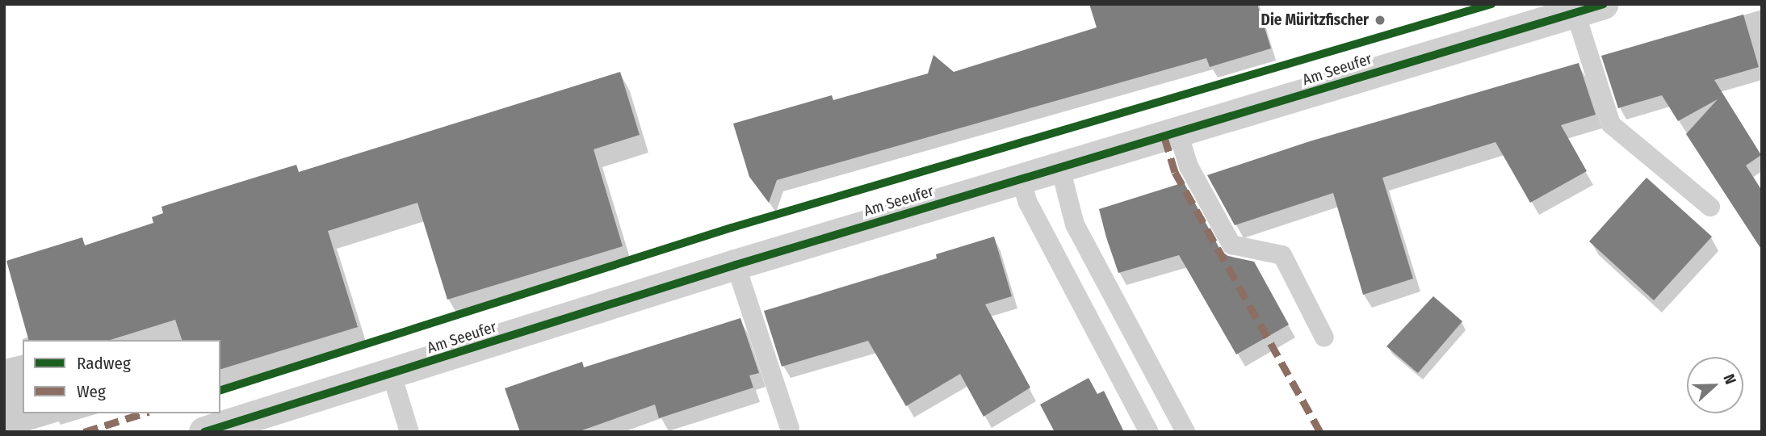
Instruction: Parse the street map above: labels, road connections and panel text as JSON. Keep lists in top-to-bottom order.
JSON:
{
  "streets": {
    "street": ["Am Seeufer"]
  },
  "places": ["Die Müritzfischer"],
  "legend": ["Radweg", "Weg"],
  "north": "right"
}
